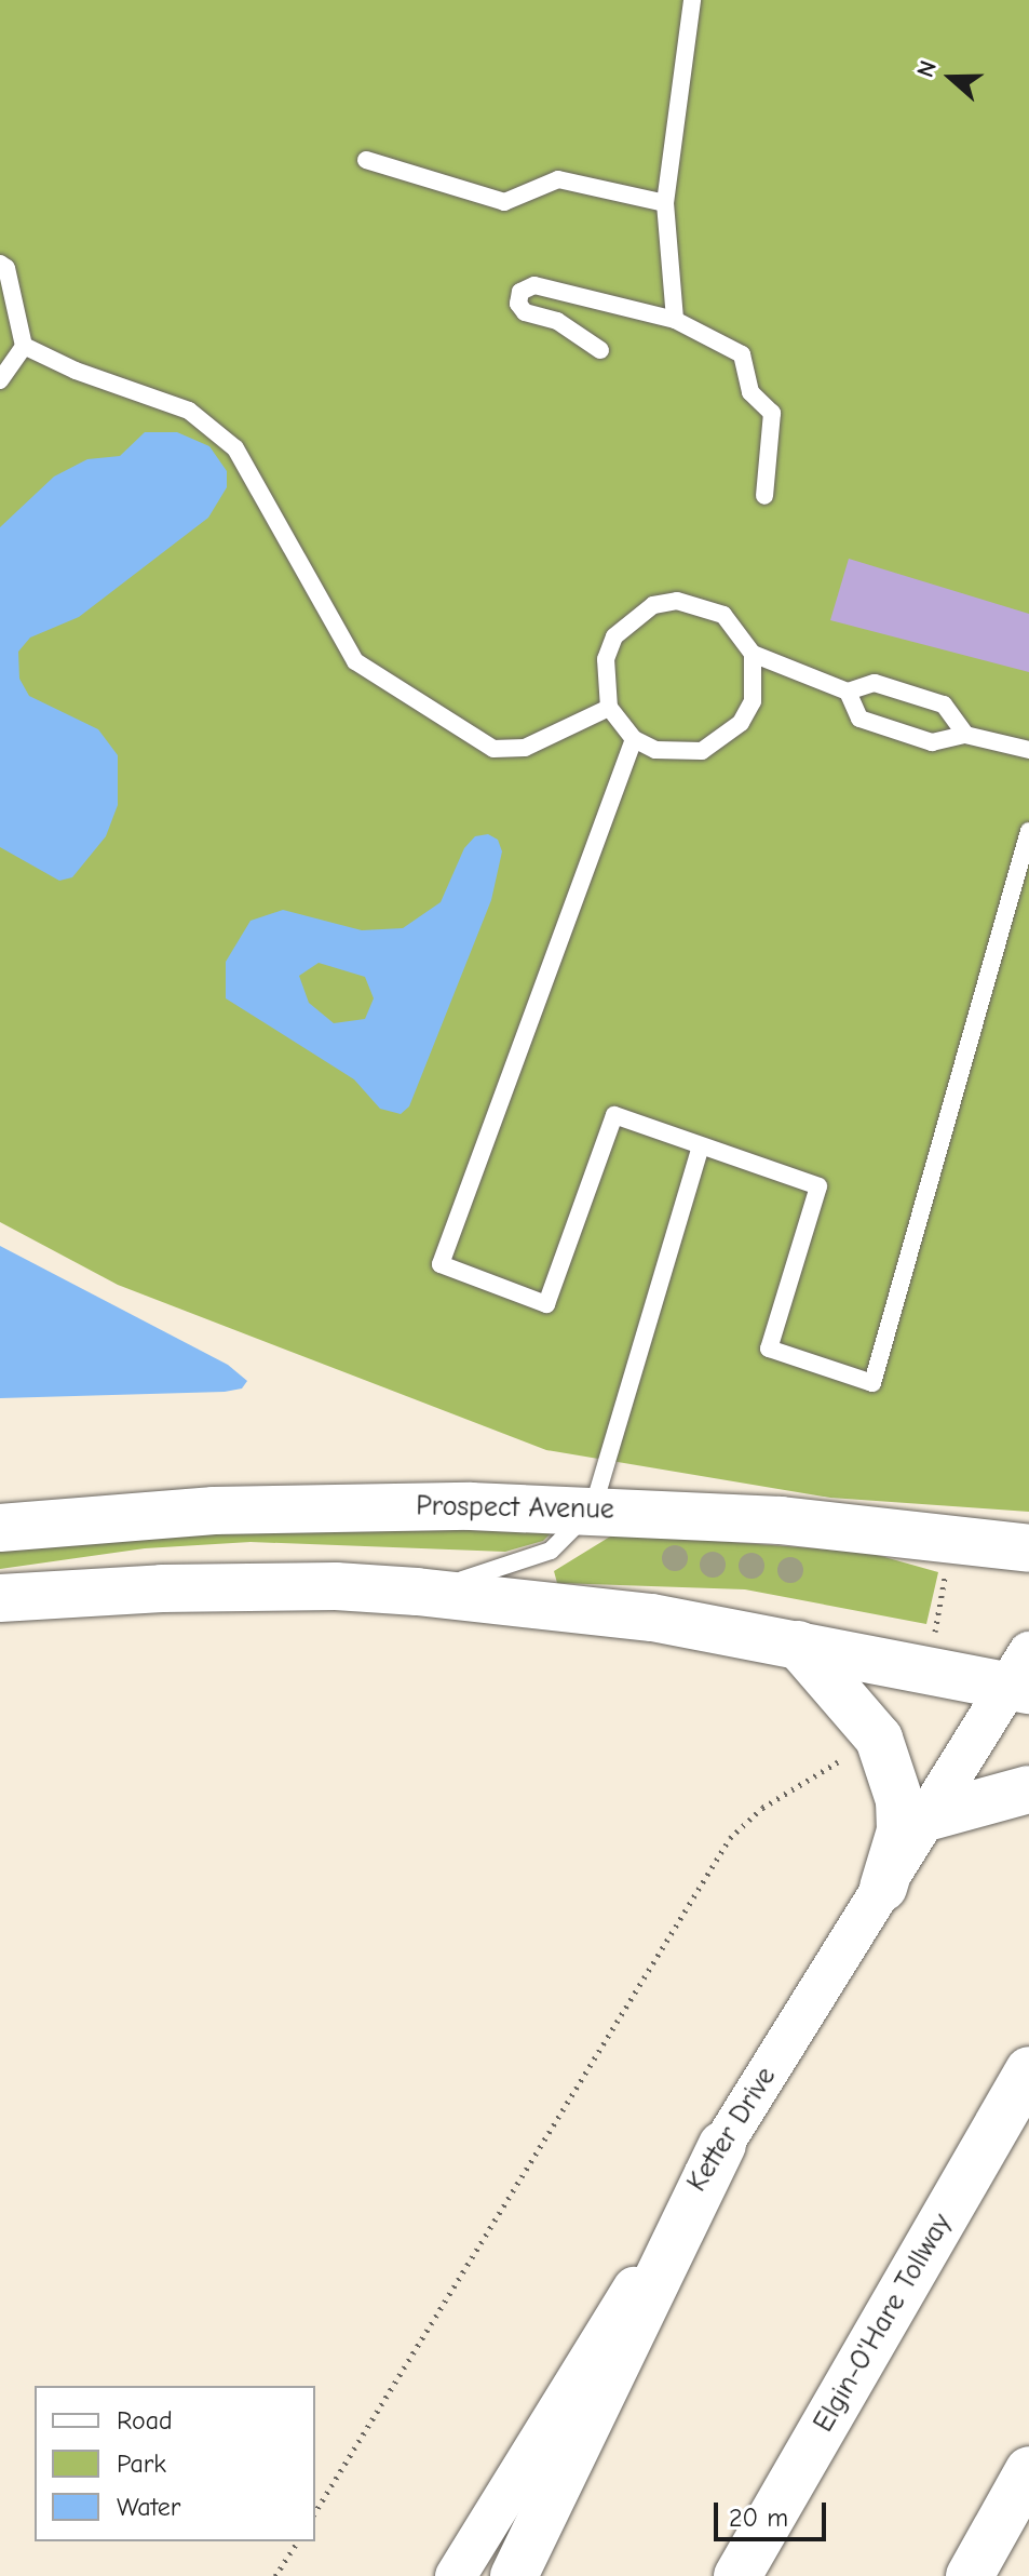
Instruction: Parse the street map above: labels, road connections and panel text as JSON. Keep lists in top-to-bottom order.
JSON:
{
  "streets": {
    "main road": ["Prospect Avenue", "Elgin-O'Hare Tollway"],
    "street": ["Ketter Drive"]
  },
  "legend": ["Road", "Park", "Water"],
  "scale_bar": "20 m",
  "north": "left"
}
